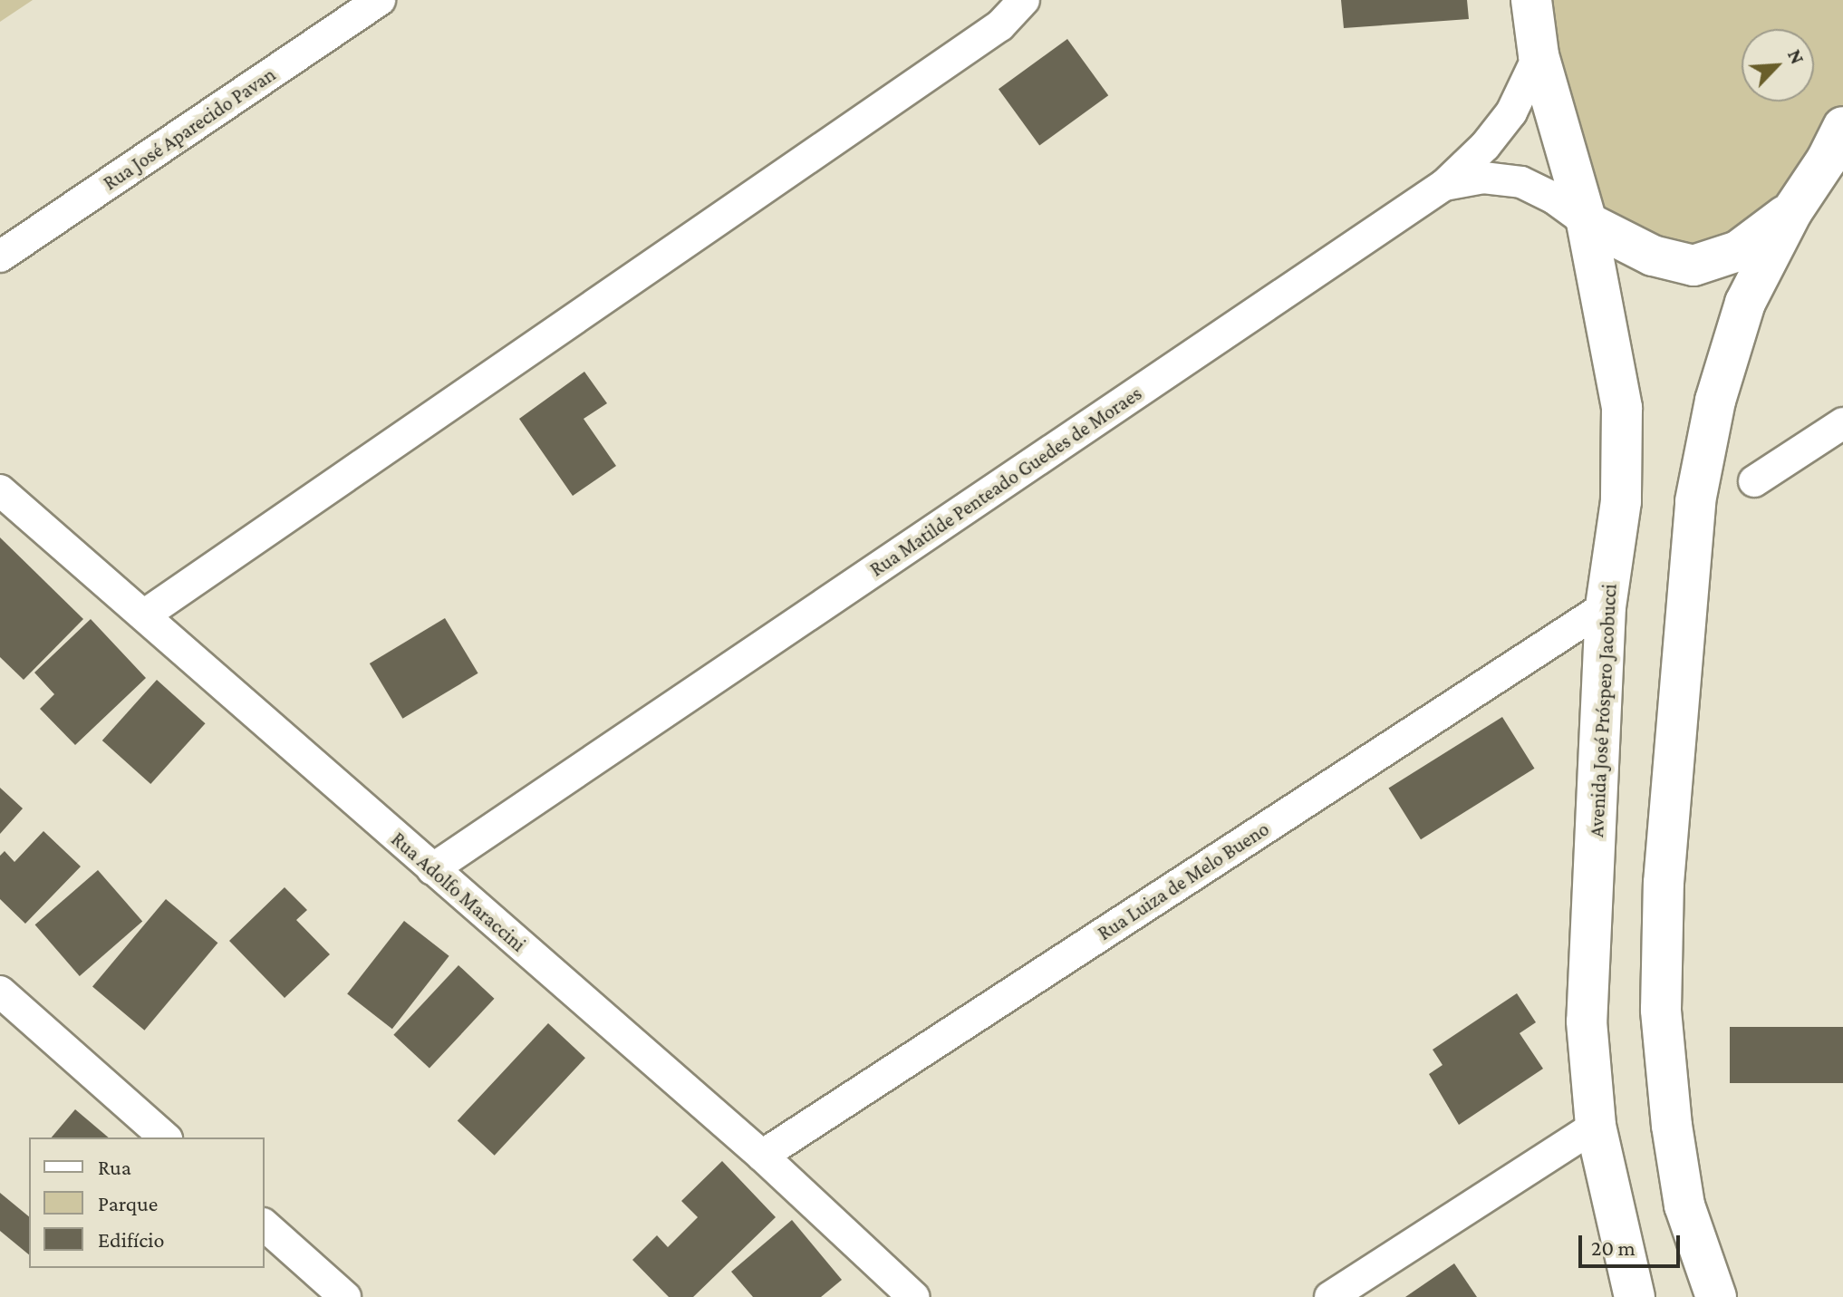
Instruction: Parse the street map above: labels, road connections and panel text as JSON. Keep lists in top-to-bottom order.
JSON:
{
  "streets": {
    "main road": ["Avenida José Próspero Jacobucci"],
    "street": [
      "Rua José Aparecido Pavan",
      "Rua Matilde Penteado Guedes de Moraes",
      "Rua Luiza de Melo Bueno",
      "Rua Adolfo Maraccini"
    ]
  },
  "crossings": [
    ["Rua Matilde Penteado Guedes de Moraes", "Avenida José Próspero Jacobucci"],
    ["Rua Matilde Penteado Guedes de Moraes", "Rua Adolfo Maraccini"],
    ["Avenida José Próspero Jacobucci", "Rua Luiza de Melo Bueno"],
    ["Rua Luiza de Melo Bueno", "Rua Adolfo Maraccini"]
  ],
  "legend": ["Rua", "Parque", "Edifício"],
  "scale_bar": "20 m",
  "north": "top right"
}
